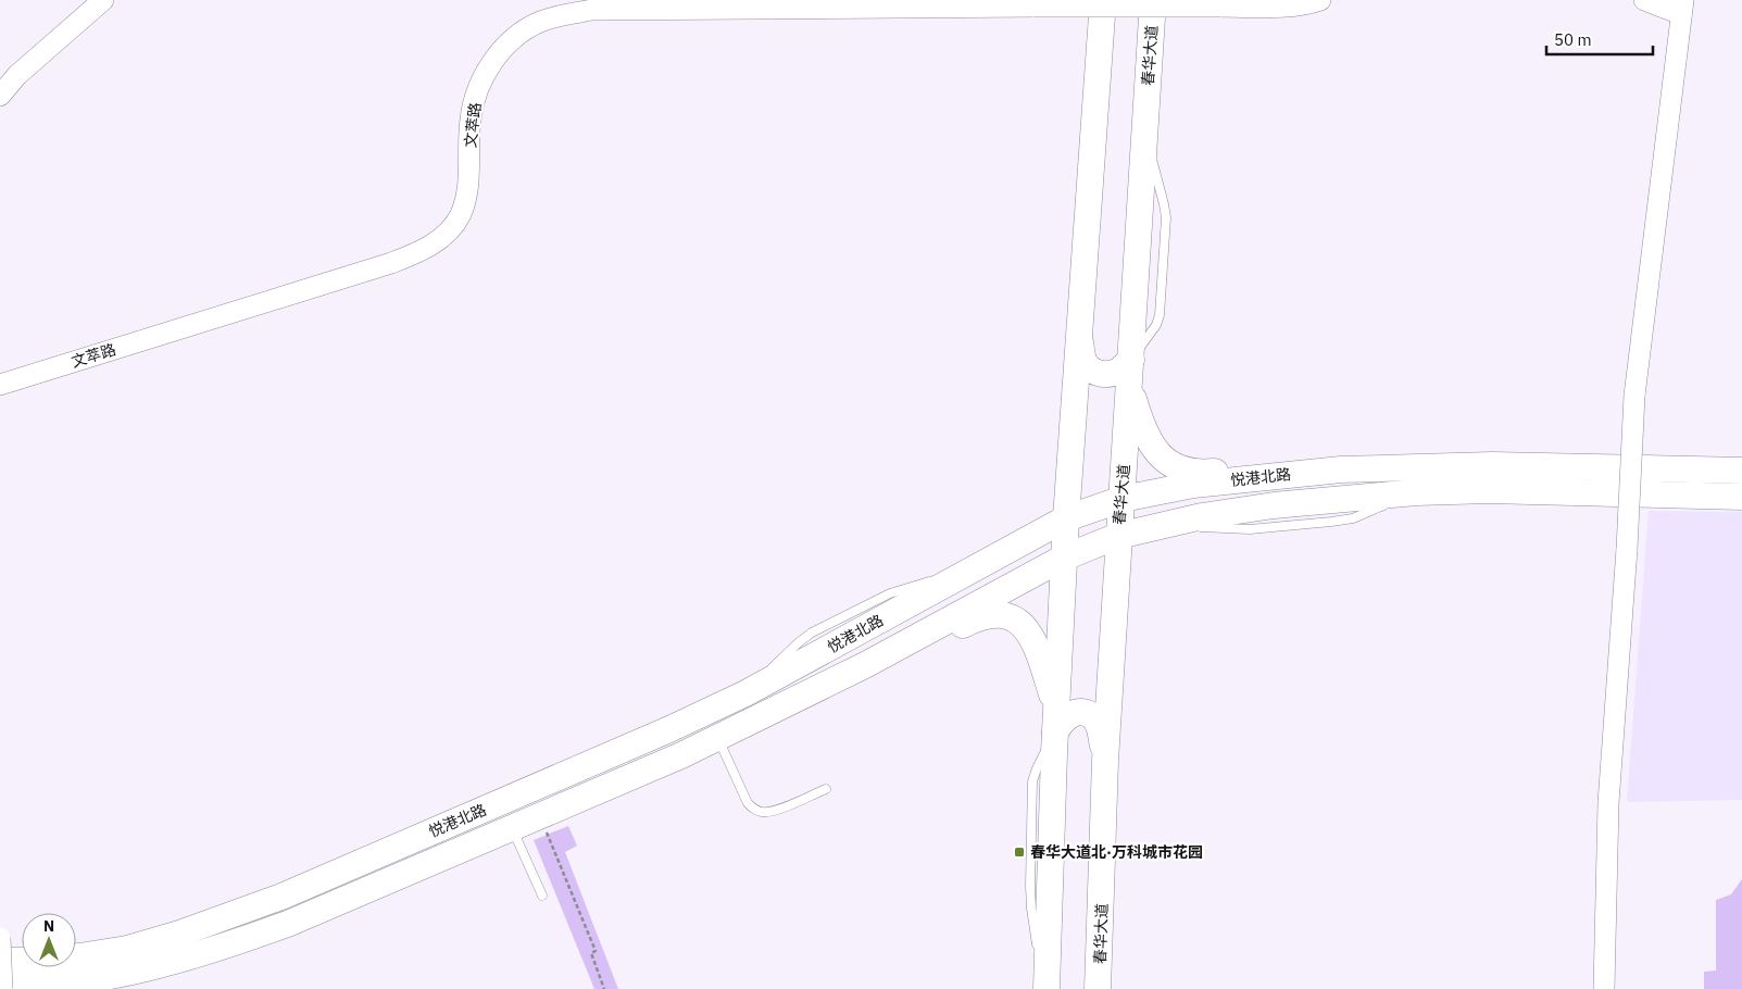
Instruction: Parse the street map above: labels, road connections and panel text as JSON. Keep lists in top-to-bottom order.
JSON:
{
  "streets": {
    "main road": ["春华大道", "悦港北路"],
    "street": ["文萃路"]
  },
  "crossings": [
    ["春华大道", "悦港北路"]
  ],
  "places": {
    "transit": ["春华大道北·万科城市花园"]
  },
  "scale_bar": "50 m",
  "north": "top"
}
